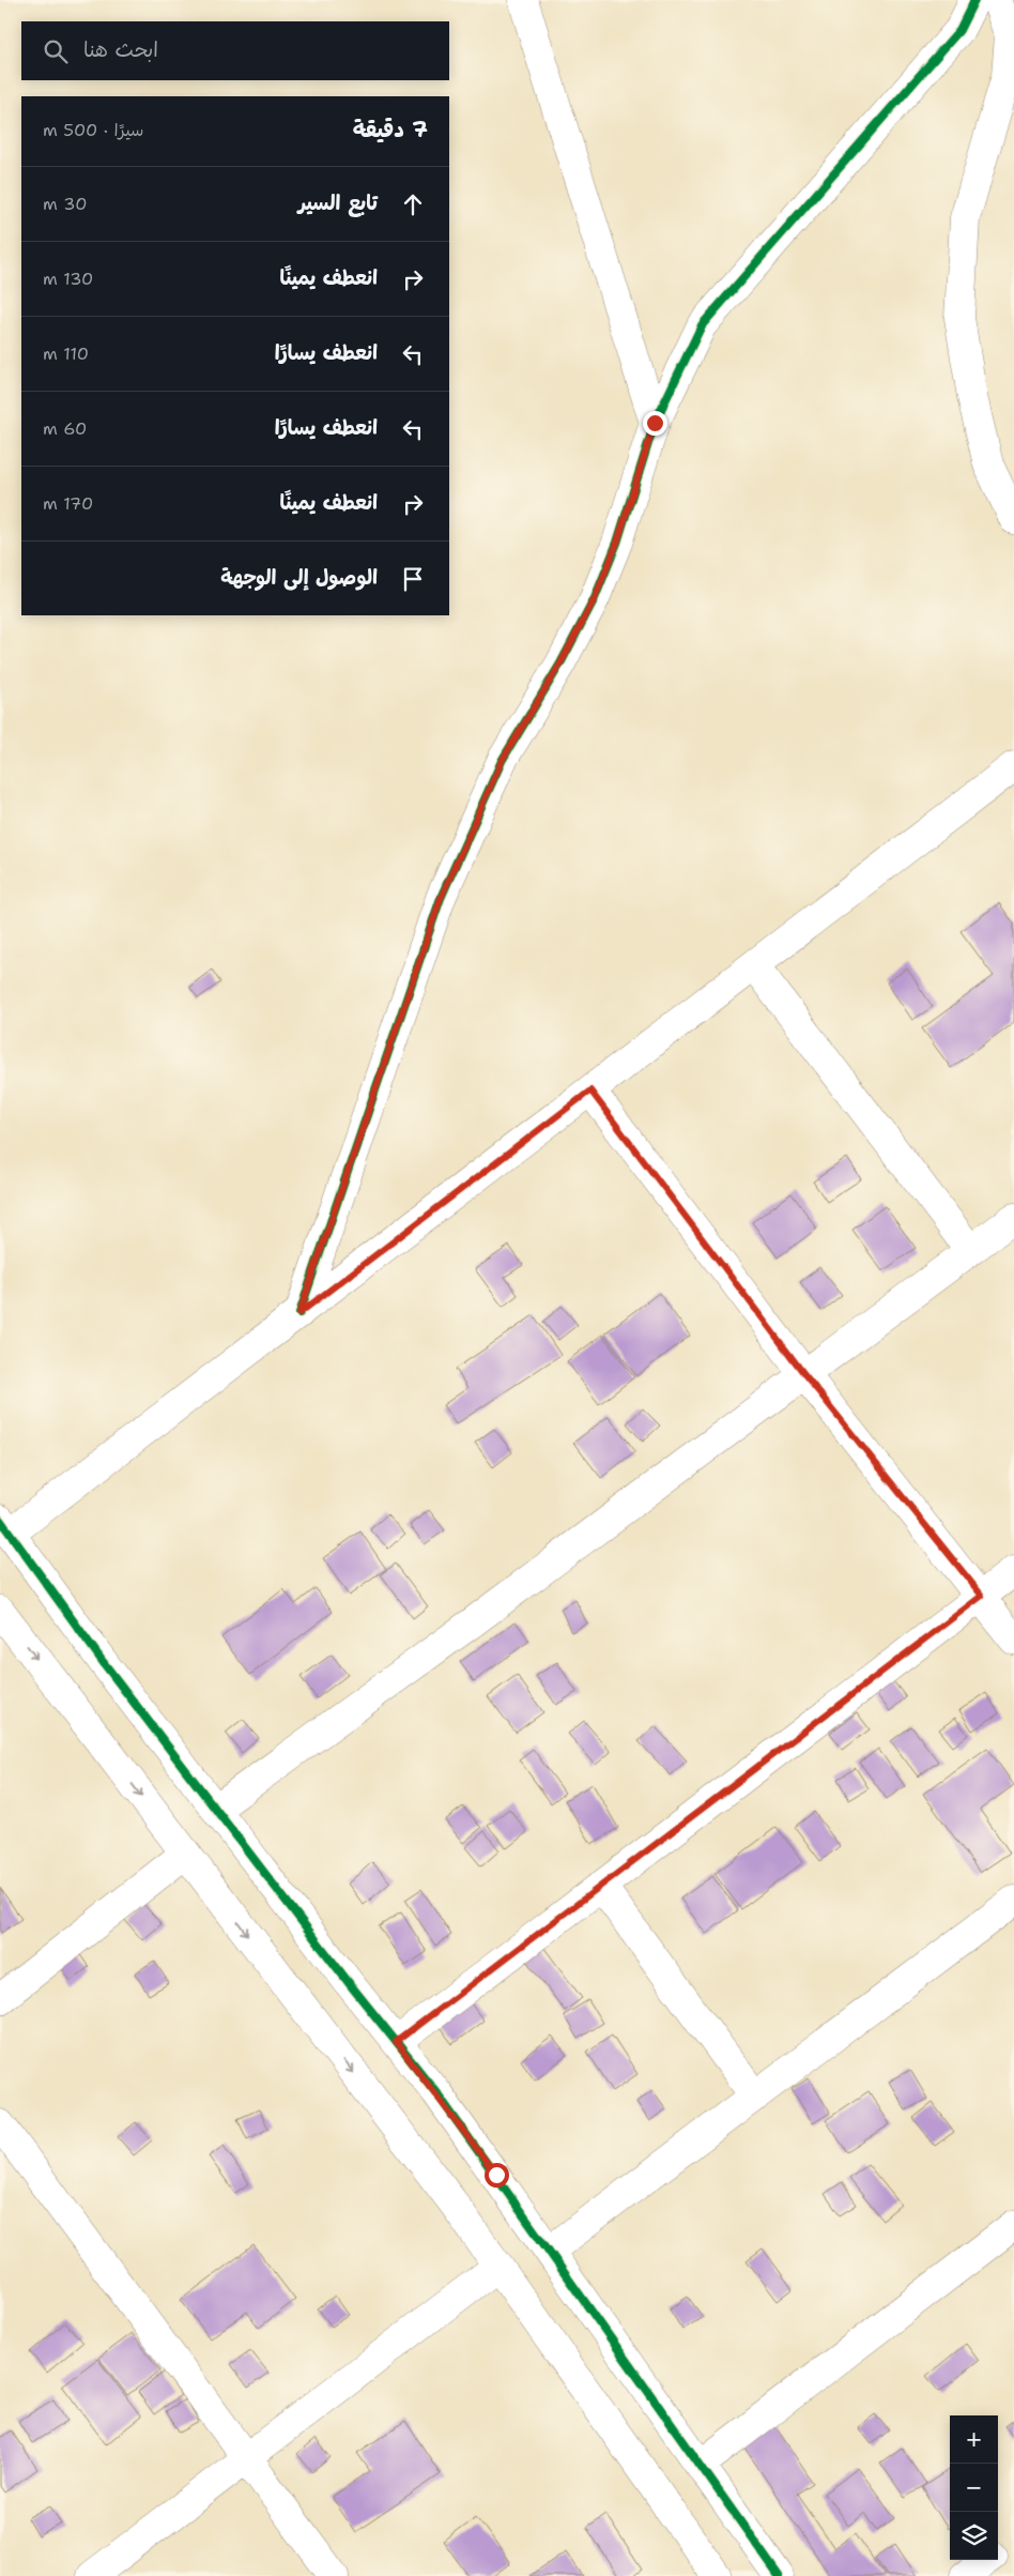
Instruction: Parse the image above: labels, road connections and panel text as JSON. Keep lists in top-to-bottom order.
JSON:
{
  "page": {
    "search": "ابحث هنا",
    "heading": ["7 دقيقة", "سيرًا · 500 m"],
    "list": [
      ["تابع السير", "30 m"],
      ["انعطف يمينًا", "130 m"],
      ["انعطف يسارًا", "110 m"],
      ["انعطف يسارًا", "60 m"],
      ["انعطف يمينًا", "170 m"],
      "الوصول إلى الوجهة"
    ],
    "map_buttons": ["+", "−"]
  }
}
